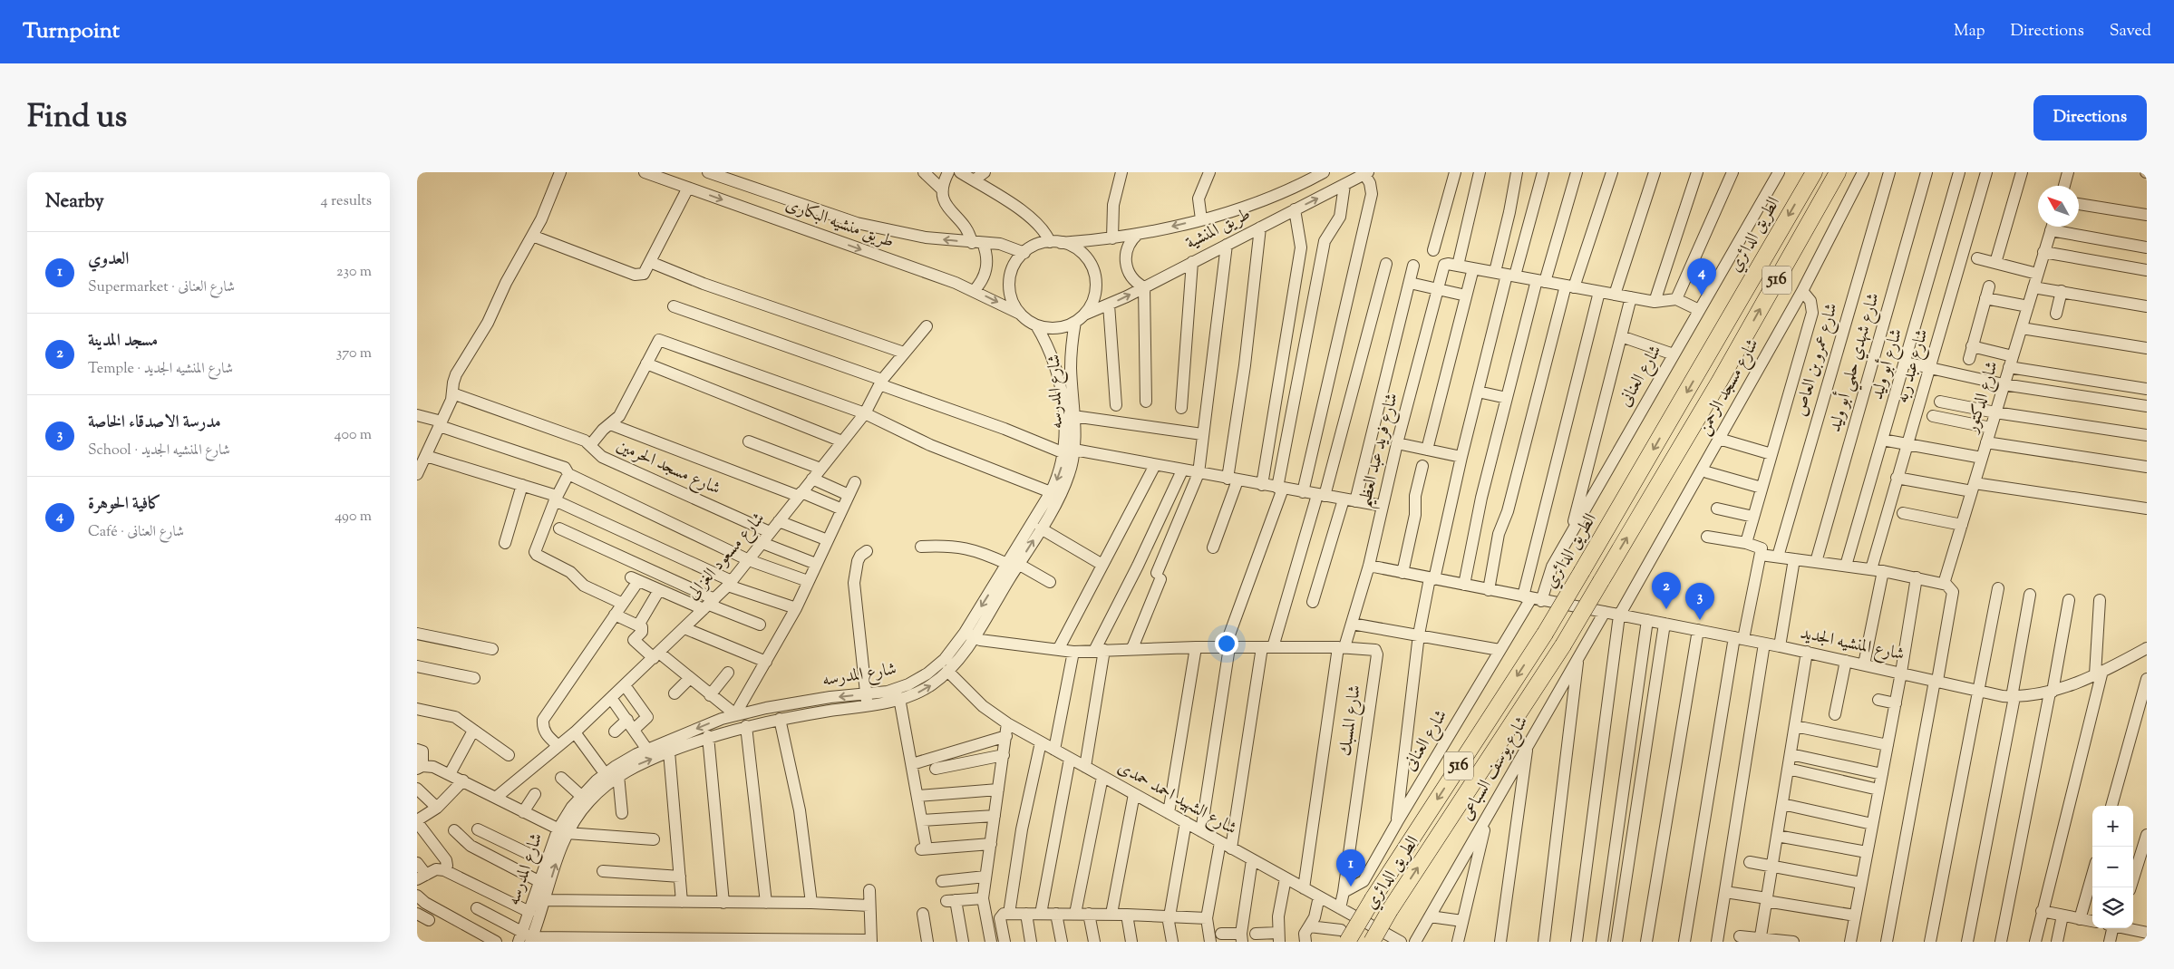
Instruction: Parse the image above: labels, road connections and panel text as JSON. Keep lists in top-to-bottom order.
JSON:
{
  "streets": {
    "highway": ["الطريق الدائري", "516"],
    "street": [
      "طريق منشيه البكارى",
      "طريق المنشية",
      "شارع عمرو بن العاص",
      "شارع شهدي حلمي أبو وليد",
      "شارع أبو وليد",
      "شارع عبد ربه",
      "شارع العنانى",
      "شارع مسجد الرحمن",
      "شارع المدرسه",
      "شارع الدكتور",
      "شارع فريد عبد العظيم",
      "شارع مسجد الحرمين",
      "شارع مسعود الغزالى",
      "شارع المنشيه الجديد",
      "شارع المسبك",
      "شارع يوسف السباعى",
      "شارع الشهيد احمد حمدى"
    ]
  },
  "crossings": [
    ["طريق منشيه البكارى", "طريق المنشية"],
    ["طريق منشيه البكارى", "شارع المدرسه"],
    ["طريق المنشية", "شارع المدرسه"],
    ["شارع عبد ربه", "شارع المنشيه الجديد"],
    ["شارع العنانى", "شارع المنشيه الجديد"],
    ["شارع العنانى", "شارع المسبك"],
    ["شارع مسجد الرحمن", "شارع المنشيه الجديد"],
    ["شارع المدرسه", "شارع المسبك"],
    ["شارع المدرسه", "شارع الشهيد احمد حمدى"],
    ["شارع فريد عبد العظيم", "شارع المنشيه الجديد"],
    ["شارع فريد عبد العظيم", "شارع المسبك"],
    ["شارع فريد عبد العظيم", "شارع الشهيد احمد حمدى"],
    ["شارع مسجد الحرمين", "شارع مسعود الغزالى"],
    ["شارع المنشيه الجديد", "شارع يوسف السباعى"],
    ["شارع المسبك", "شارع الشهيد احمد حمدى"]
  ],
  "north": "top left",
  "page": {
    "header": "Turnpoint",
    "nav": ["Map", "Directions", "Saved"],
    "title": "Find us",
    "buttons": "Directions",
    "heading": ["Nearby", "4 results"],
    "list": [
      {
        "mark": "1",
        "name": "العدوي",
        "note": "Supermarket · شارع العنانى",
        "value": "230 m"
      },
      {
        "mark": "2",
        "name": "مسجد المدينة",
        "note": "Temple · شارع المنشيه الجديد",
        "value": "370 m"
      },
      {
        "mark": "3",
        "name": "مدرسة الاصدقاء الخاصة",
        "note": "School · شارع المنشيه الجديد",
        "value": "400 m"
      },
      {
        "mark": "4",
        "name": "كافية الحوهرة",
        "note": "Café · شارع العنانى",
        "value": "490 m"
      }
    ],
    "pins": [
      "4",
      "2",
      "3",
      "1"
    ],
    "map_buttons": ["+", "−"]
  }
}
